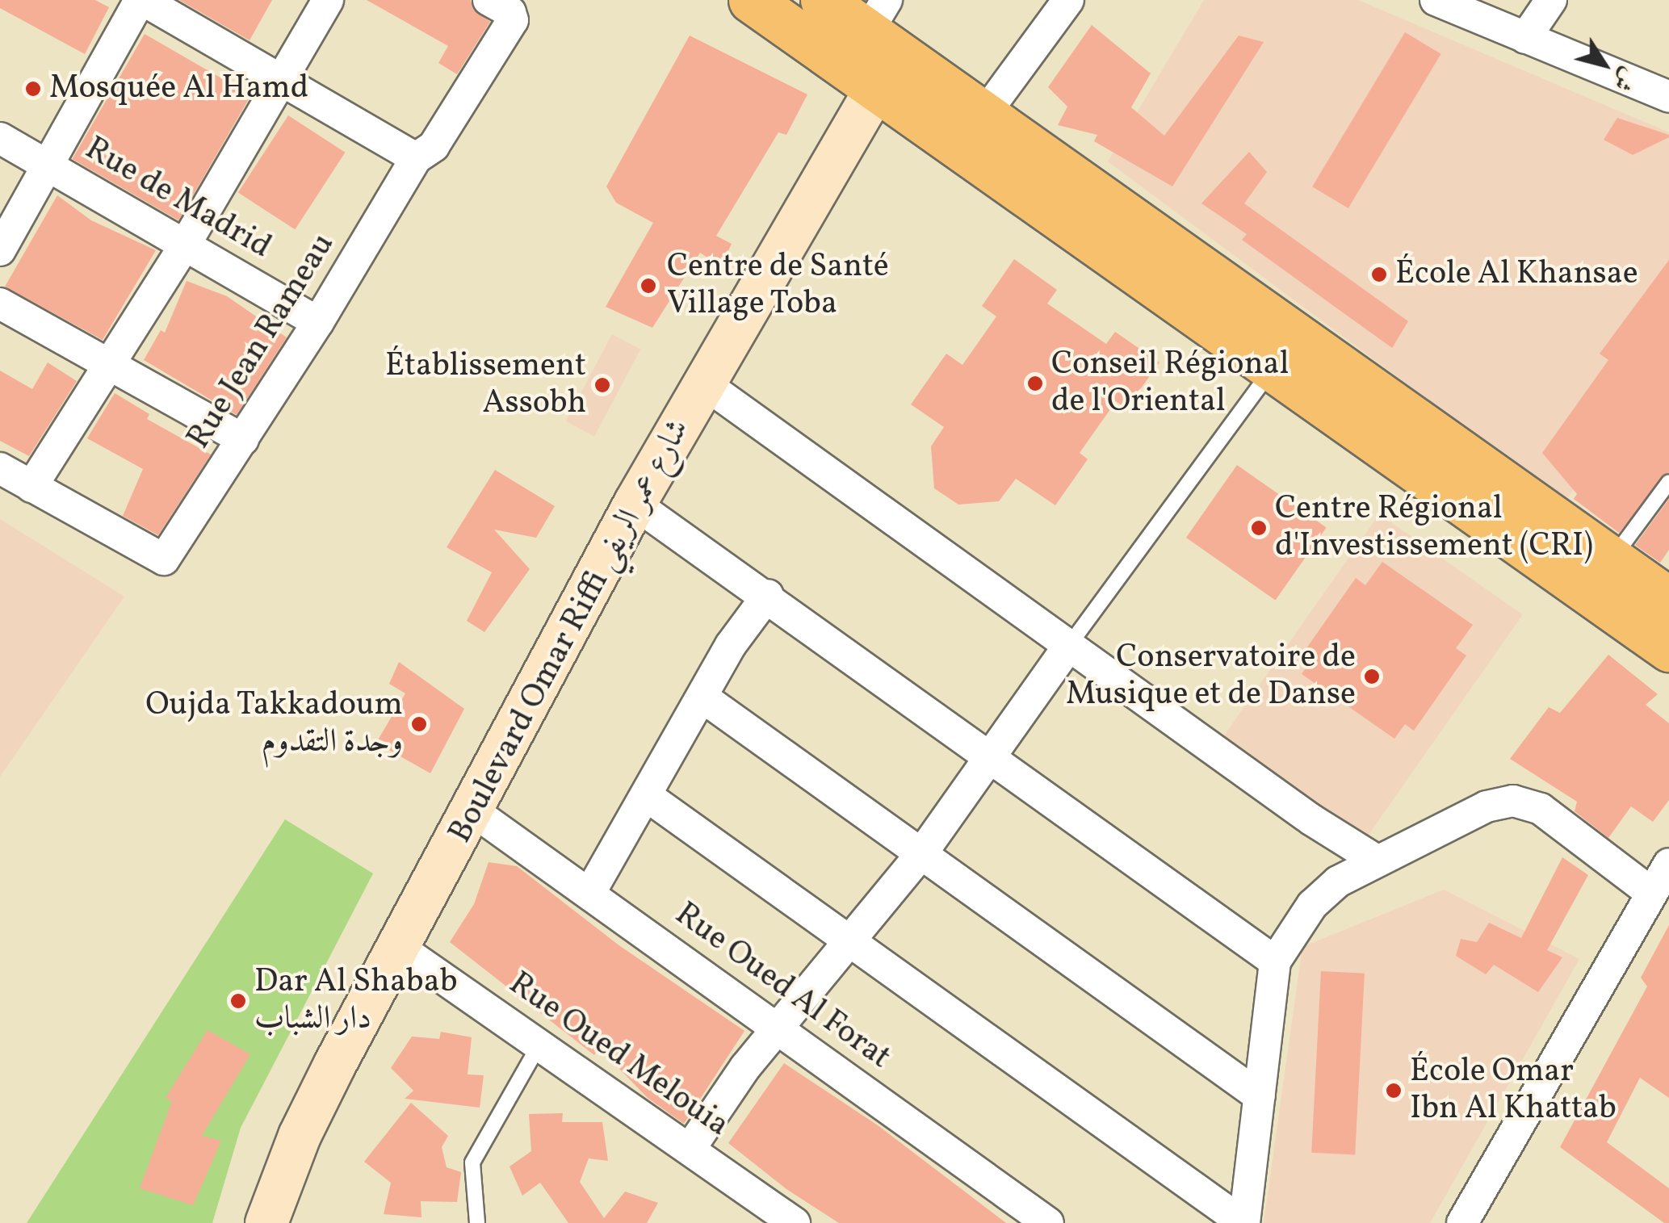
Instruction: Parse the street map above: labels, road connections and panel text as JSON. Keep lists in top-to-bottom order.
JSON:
{
  "streets": {
    "street": [
      "Rue de Madrid",
      "Rue Jean Rameau",
      "Boulevard Omar Riffi شارع عمر الريفي",
      "Rue Oued Al Forat",
      "Rue Oued Melouia"
    ]
  },
  "crossings": [
    ["Rue de Madrid", "Rue Jean Rameau"],
    ["Boulevard Omar Riffi شارع عمر الريفي", "Rue Oued Al Forat"],
    ["Boulevard Omar Riffi شارع عمر الريفي", "Rue Oued Melouia"]
  ],
  "places": [
    "Mosquée Al Hamd",
    "École Al Khansae",
    "Centre de Santé Village Toba",
    "Conseil Régional de l'Oriental",
    "Établissement Assobh",
    "Centre Régional d'Investissement (CRI)",
    "Conservatoire de Musique et de Danse",
    "Oujda Takkadoum وجدة التقدوم",
    "Dar Al Shabab دار الشباب",
    "École Omar Ibn Al Khattab"
  ],
  "north": "bottom right"
}
